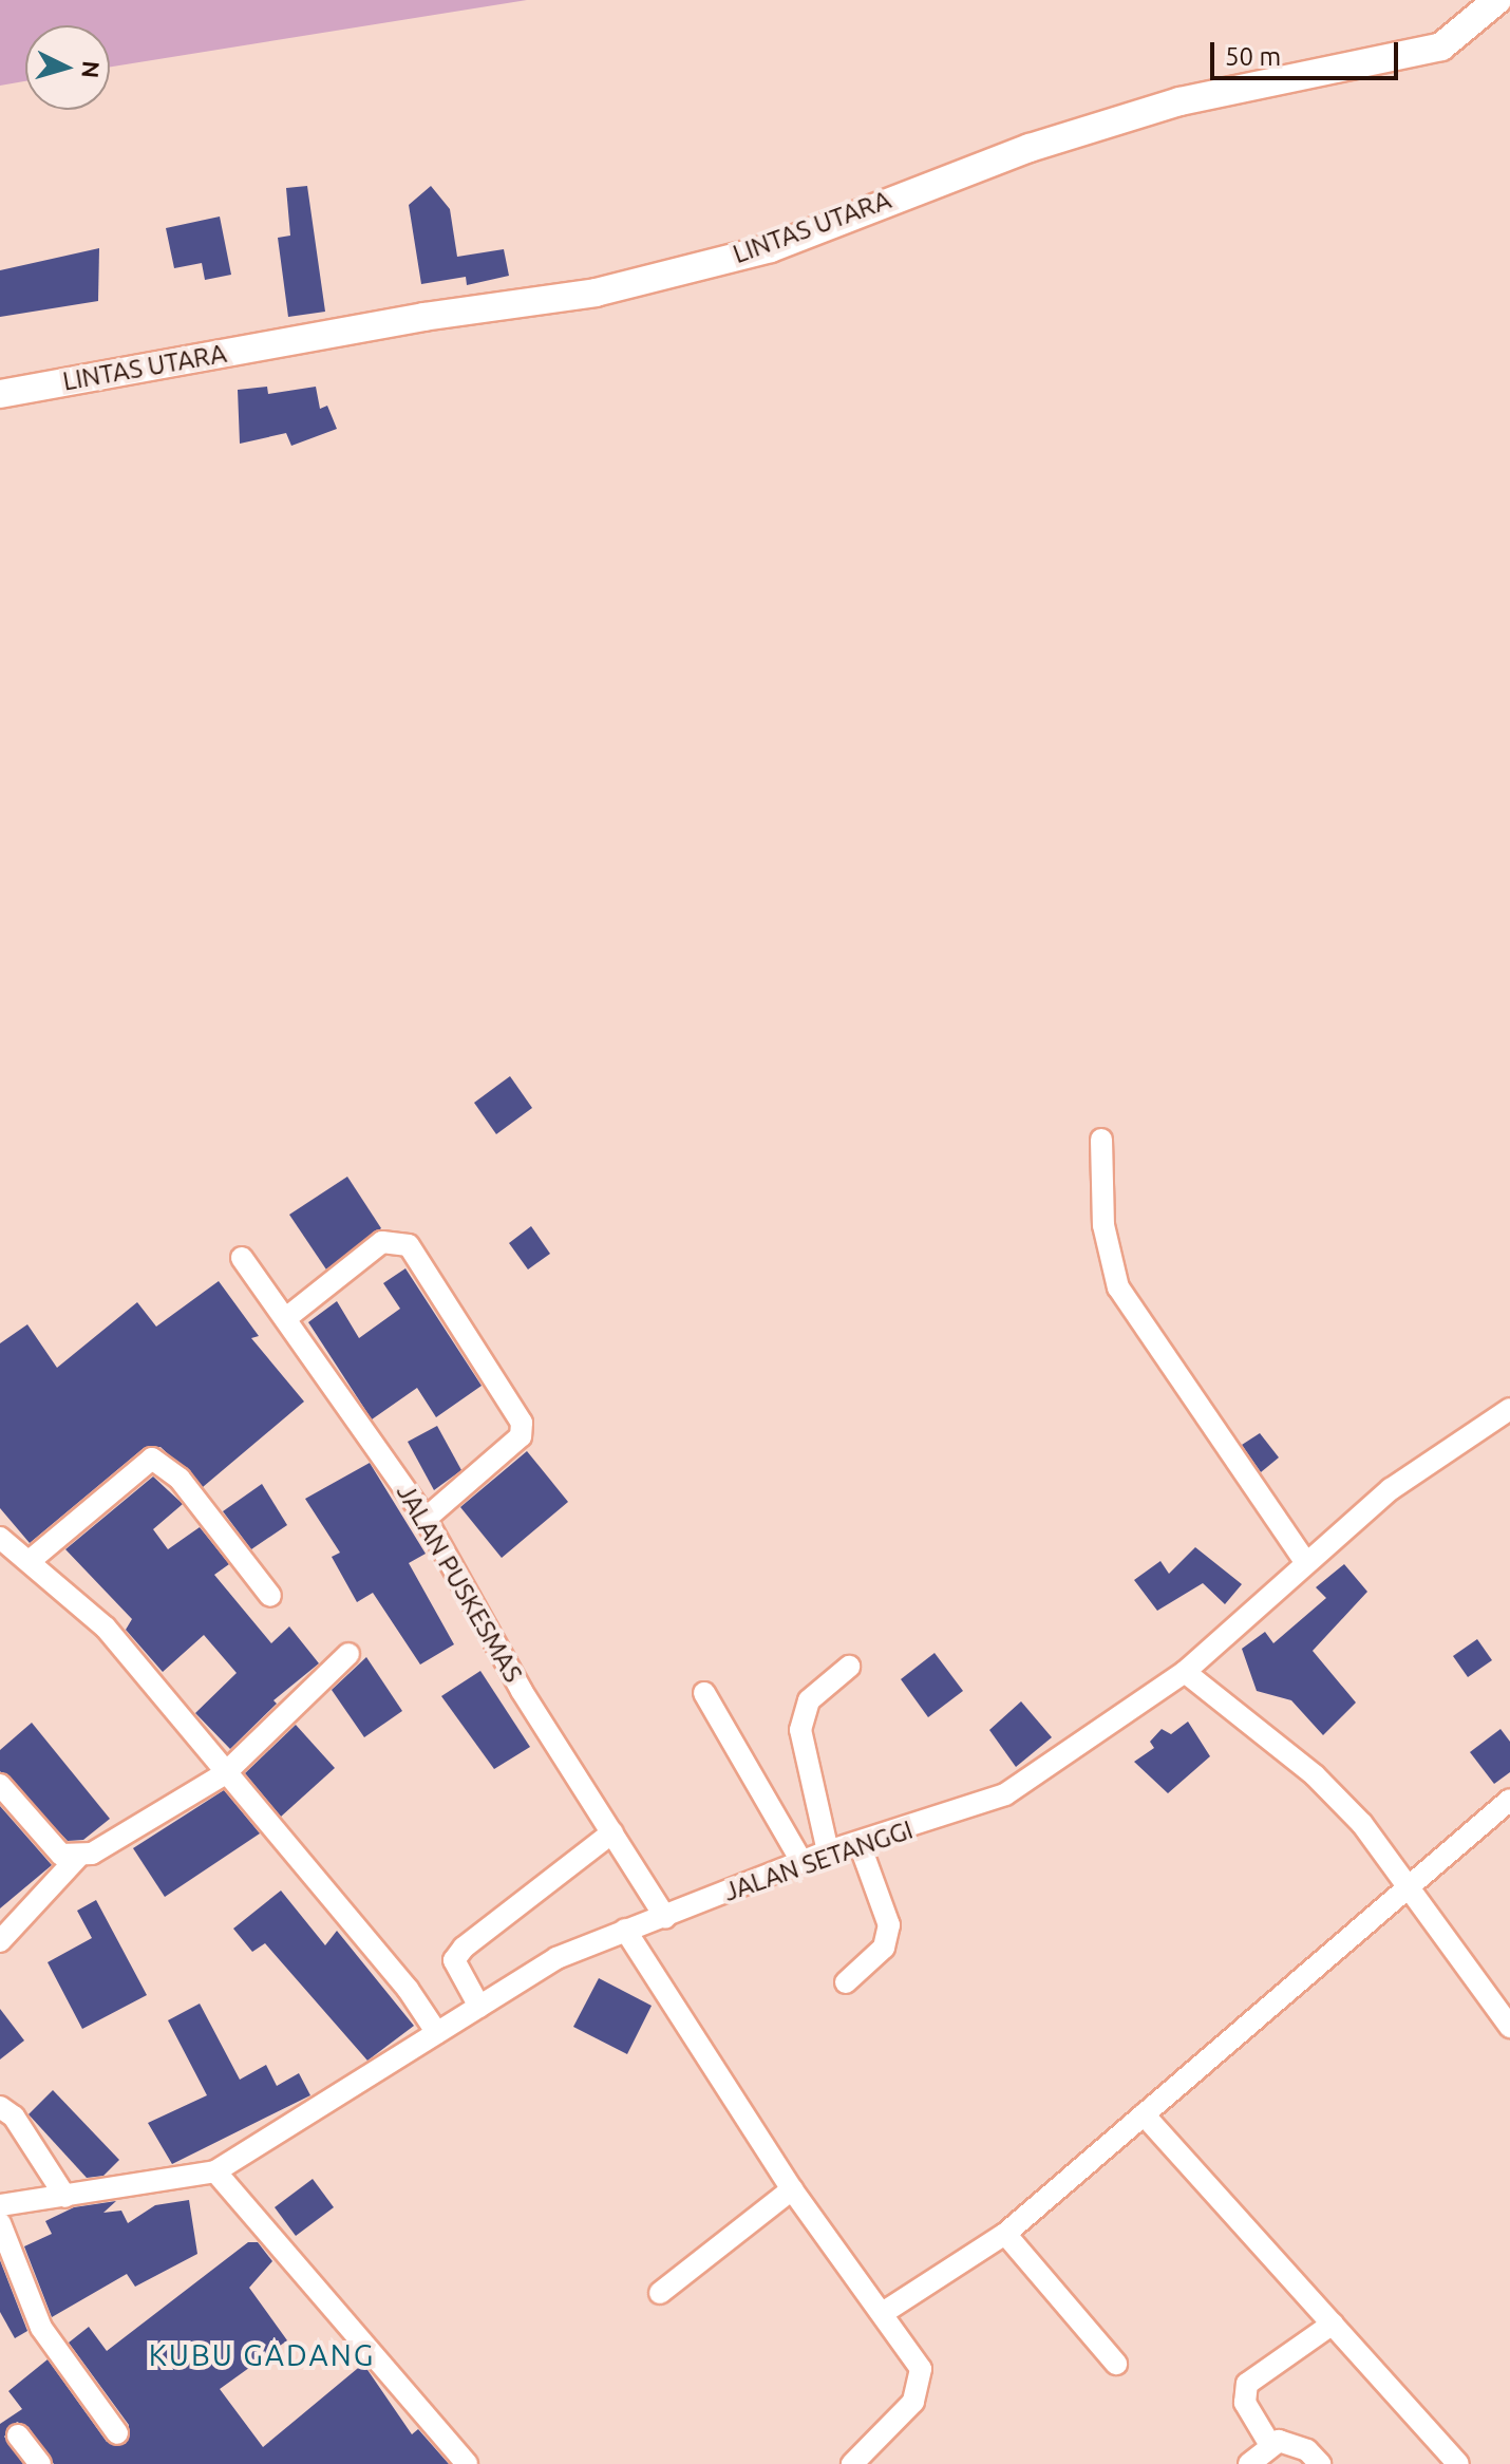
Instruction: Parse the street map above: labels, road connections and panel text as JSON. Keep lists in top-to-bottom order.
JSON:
{
  "streets": {
    "street": ["LINTAS UTARA", "JALAN PUSKESMAS", "JALAN SETANGGI"]
  },
  "crossings": [
    ["JALAN PUSKESMAS", "JALAN SETANGGI"]
  ],
  "districts": ["KUBU GADANG"],
  "scale_bar": "50 m",
  "north": "right"
}
